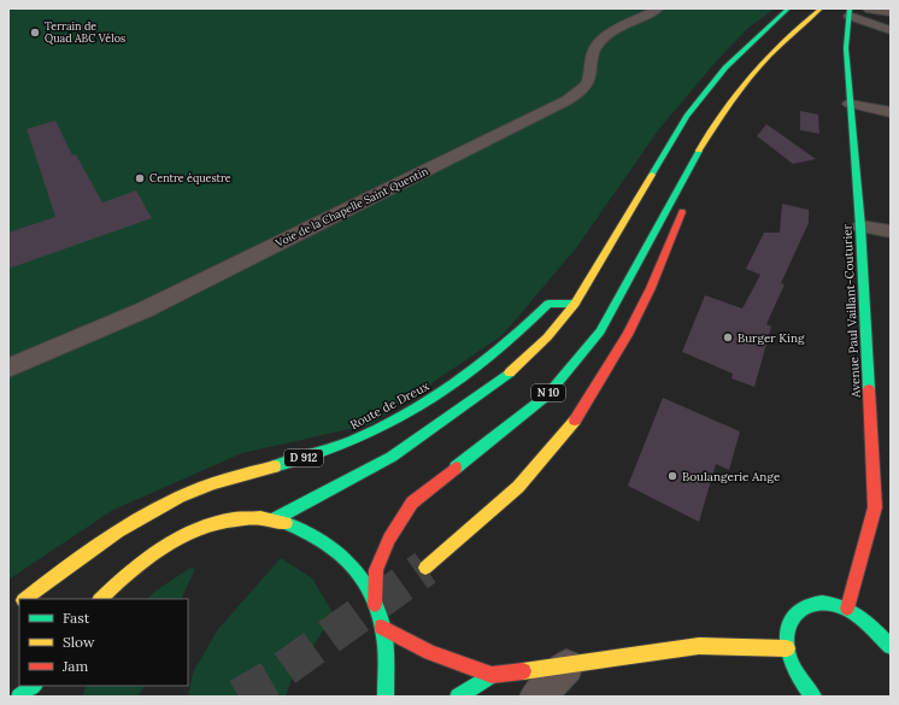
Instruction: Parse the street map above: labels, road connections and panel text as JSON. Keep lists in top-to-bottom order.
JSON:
{
  "streets": {
    "main road": [
      "Avenue Paul Vaillant-Couturier",
      "N 10",
      "Route de Dreux",
      "D 912"
    ],
    "street": ["Voie de la Chapelle Saint Quentin"]
  },
  "places": [
    "Terrain de Quad ABC Vélos",
    "Centre équestre",
    "Burger King",
    "Boulangerie Ange"
  ],
  "legend": ["Fast", "Slow", "Jam"]
}
